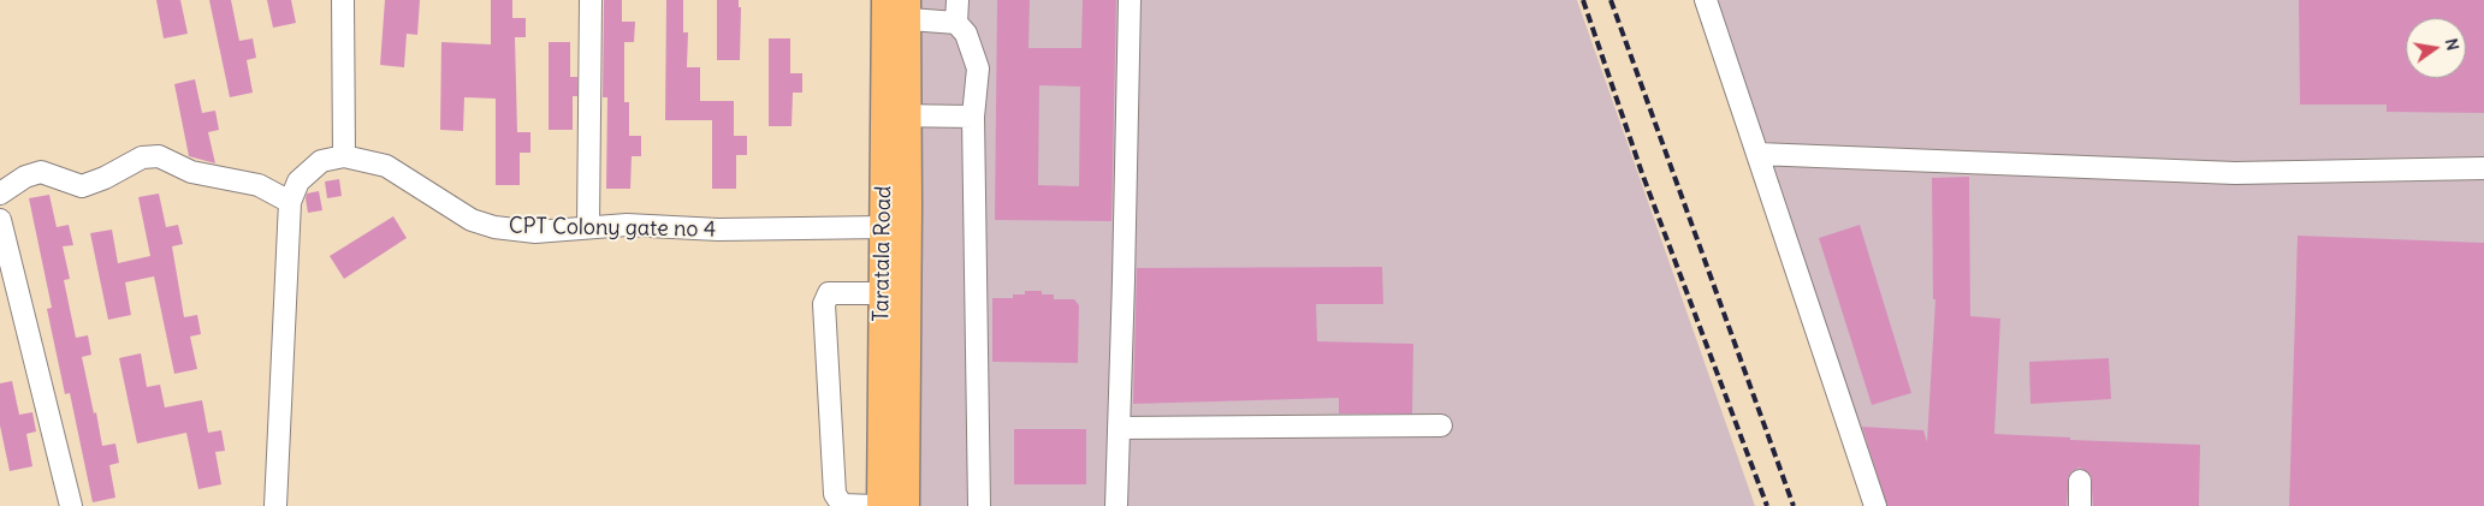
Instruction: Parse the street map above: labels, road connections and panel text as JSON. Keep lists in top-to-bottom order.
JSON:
{
  "streets": {
    "main road": ["Taratala Road"],
    "street": ["CPT Colony gate no 4"]
  },
  "crossings": [
    ["CPT Colony gate no 4", "Taratala Road"]
  ],
  "north": "right"
}
